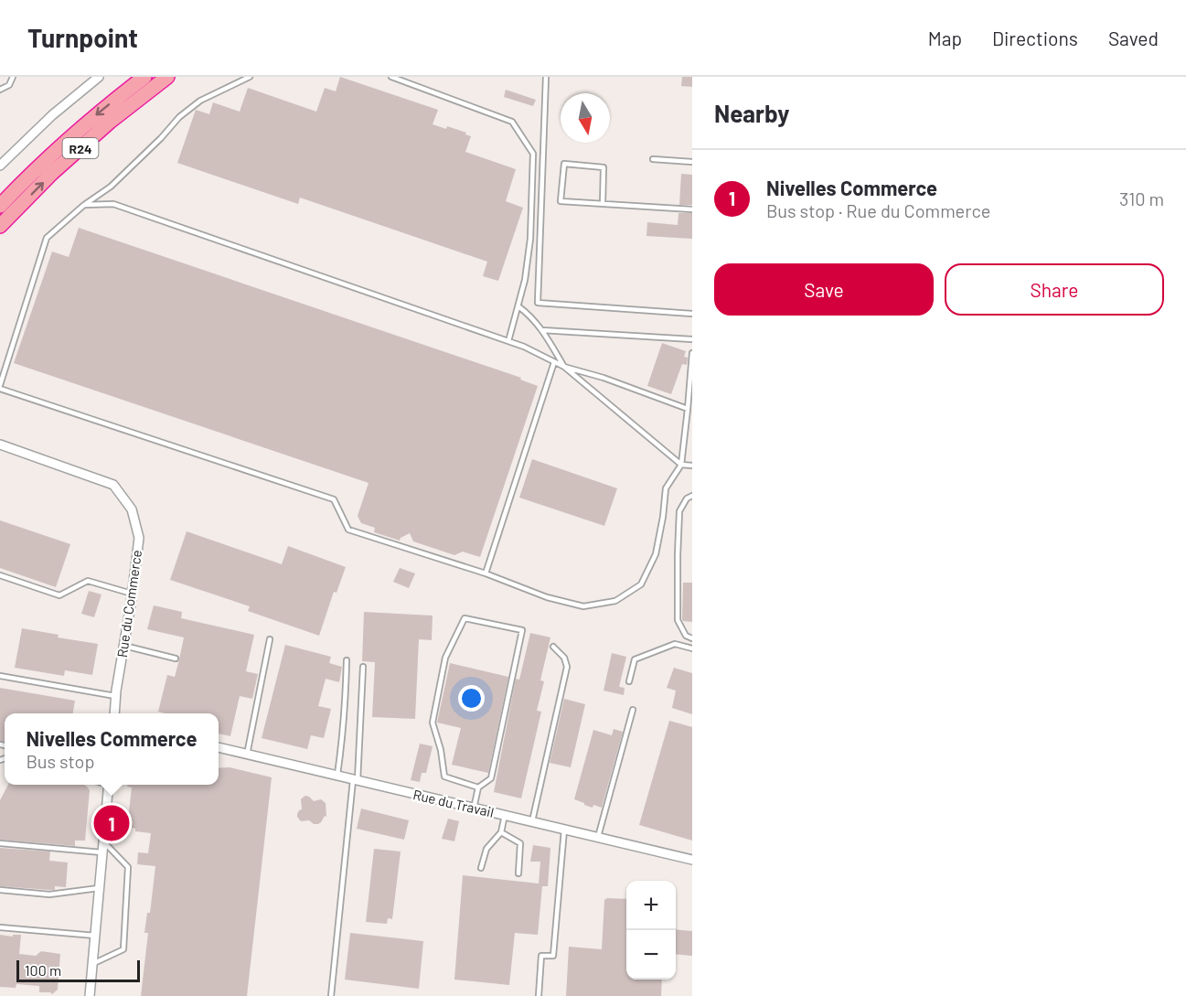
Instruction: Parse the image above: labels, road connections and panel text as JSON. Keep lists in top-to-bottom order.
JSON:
{
  "streets": {
    "highway": ["R24"],
    "street": ["Rue du Commerce", "Rue du Travail"]
  },
  "scale_bar": "100 m",
  "north": "bottom",
  "page": {
    "header": "Turnpoint",
    "nav": ["Map", "Directions", "Saved"],
    "heading": "Nearby",
    "list": [
      {
        "mark": "1",
        "name": "Nivelles Commerce",
        "note": "Bus stop · Rue du Commerce",
        "value": "310 m"
      }
    ],
    "buttons": ["Save", "Share"],
    "popup": ["Nivelles Commerce", "Bus stop"],
    "pins": "1",
    "map_buttons": ["+", "−"],
    "scale": "100 m"
  }
}
